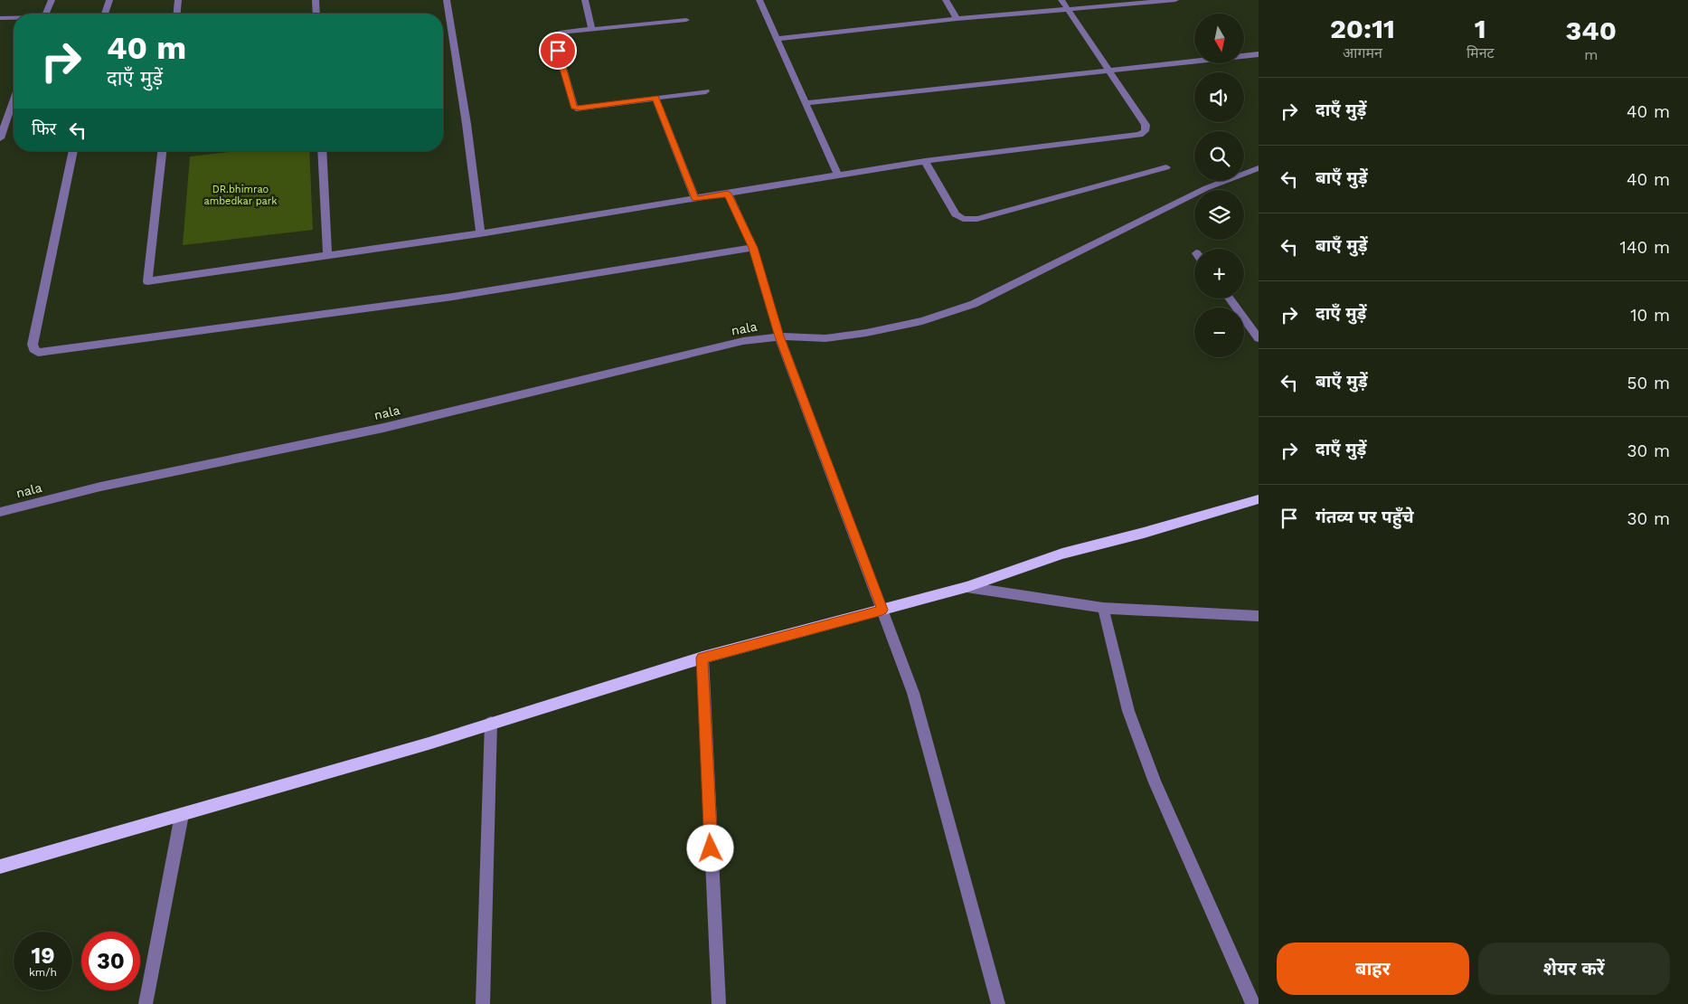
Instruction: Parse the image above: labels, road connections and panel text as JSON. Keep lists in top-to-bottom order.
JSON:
{
  "streets": {
    "street": ["nala"]
  },
  "parks": ["DR.bhimrao ambedkar park"],
  "north": "bottom",
  "page": {
    "eta": [
      "20:11",
      "आगमन",
      "1",
      "मिनट",
      "340",
      "m"
    ],
    "map_buttons": ["+", "−"],
    "turn": ["40 m", "दाएँ मुड़ें"],
    "list": [
      {
        "name": "दाएँ मुड़ें",
        "value": "40 m"
      },
      {
        "name": "बाएँ मुड़ें",
        "value": "40 m"
      },
      {
        "name": "बाएँ मुड़ें",
        "value": "140 m"
      },
      {
        "name": "दाएँ मुड़ें",
        "value": "10 m"
      },
      {
        "name": "बाएँ मुड़ें",
        "value": "50 m"
      },
      {
        "name": "दाएँ मुड़ें",
        "value": "30 m"
      },
      {
        "name": "गंतव्य पर पहुँचे",
        "value": "30 m"
      }
    ],
    "then": "फिर",
    "speed": "19 km/h",
    "limit": "30",
    "buttons": ["बाहर", "शेयर करें"]
  }
}
